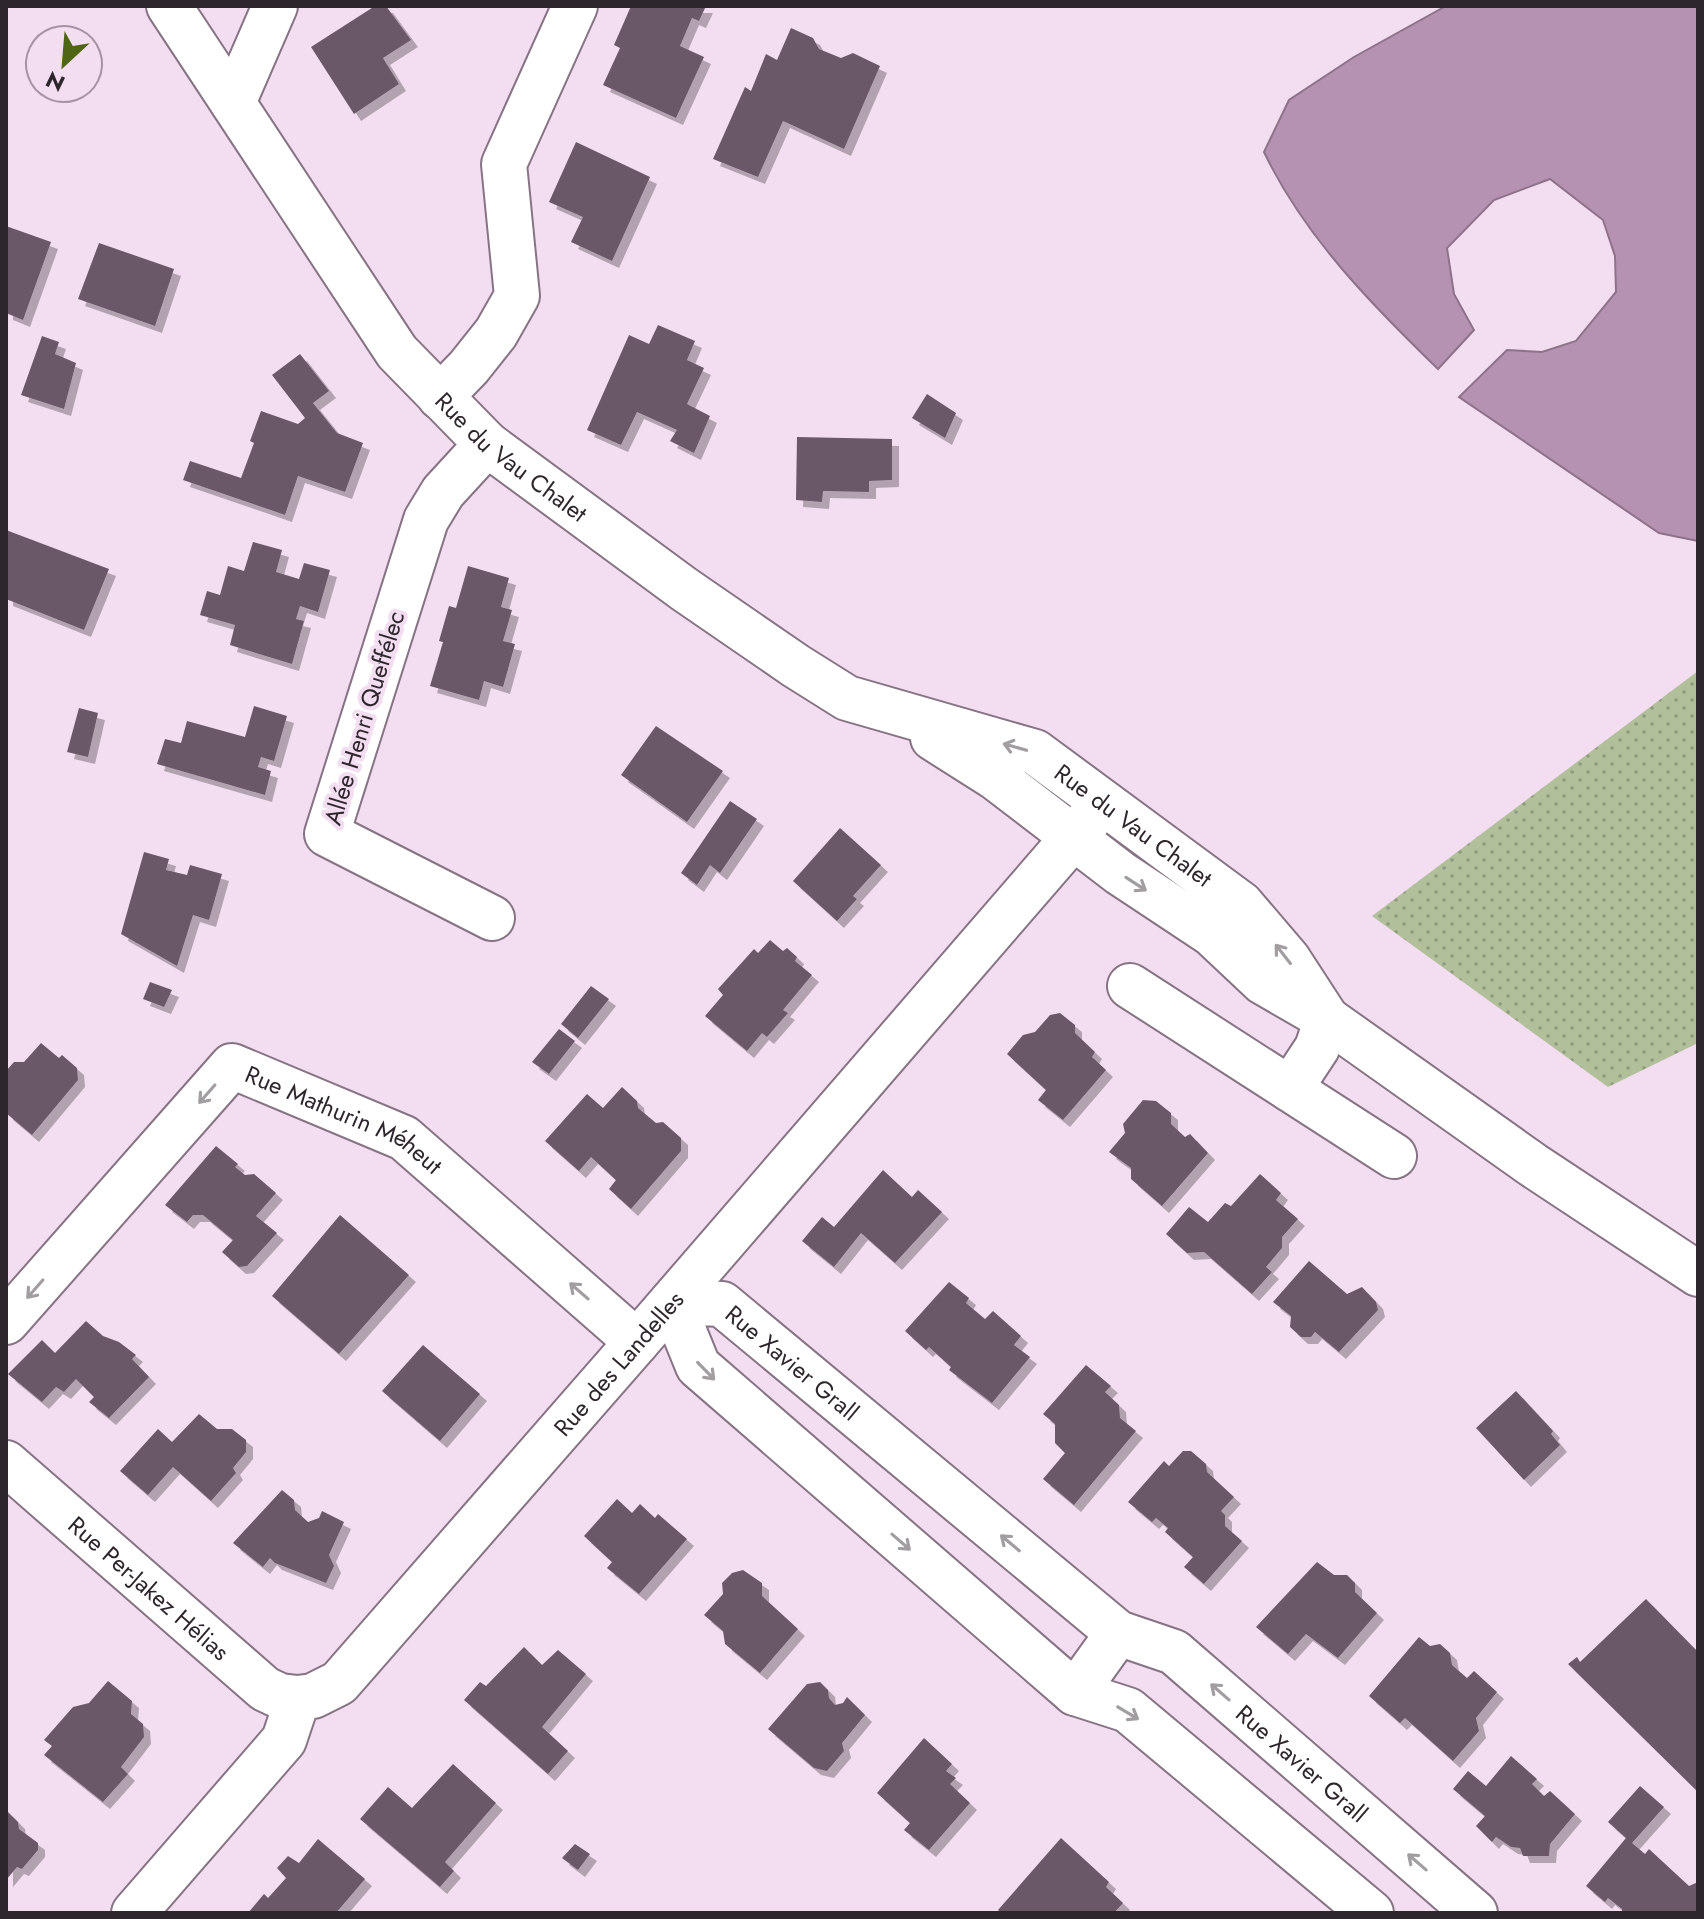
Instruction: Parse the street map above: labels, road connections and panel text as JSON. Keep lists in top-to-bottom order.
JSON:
{
  "streets": {
    "street": [
      "Rue du Vau Chalet",
      "Allée Henri Queffélec",
      "Rue Mathurin Méheut",
      "Rue des Landelles",
      "Rue Xavier Grall",
      "Rue Per-Jakez Hélias"
    ]
  },
  "crossings": [
    ["Rue du Vau Chalet", "Allée Henri Queffélec"],
    ["Rue du Vau Chalet", "Rue des Landelles"],
    ["Rue Mathurin Méheut", "Rue des Landelles"],
    ["Rue des Landelles", "Rue Xavier Grall"],
    ["Rue des Landelles", "Rue Per-Jakez Hélias"]
  ],
  "north": "bottom left"
}
